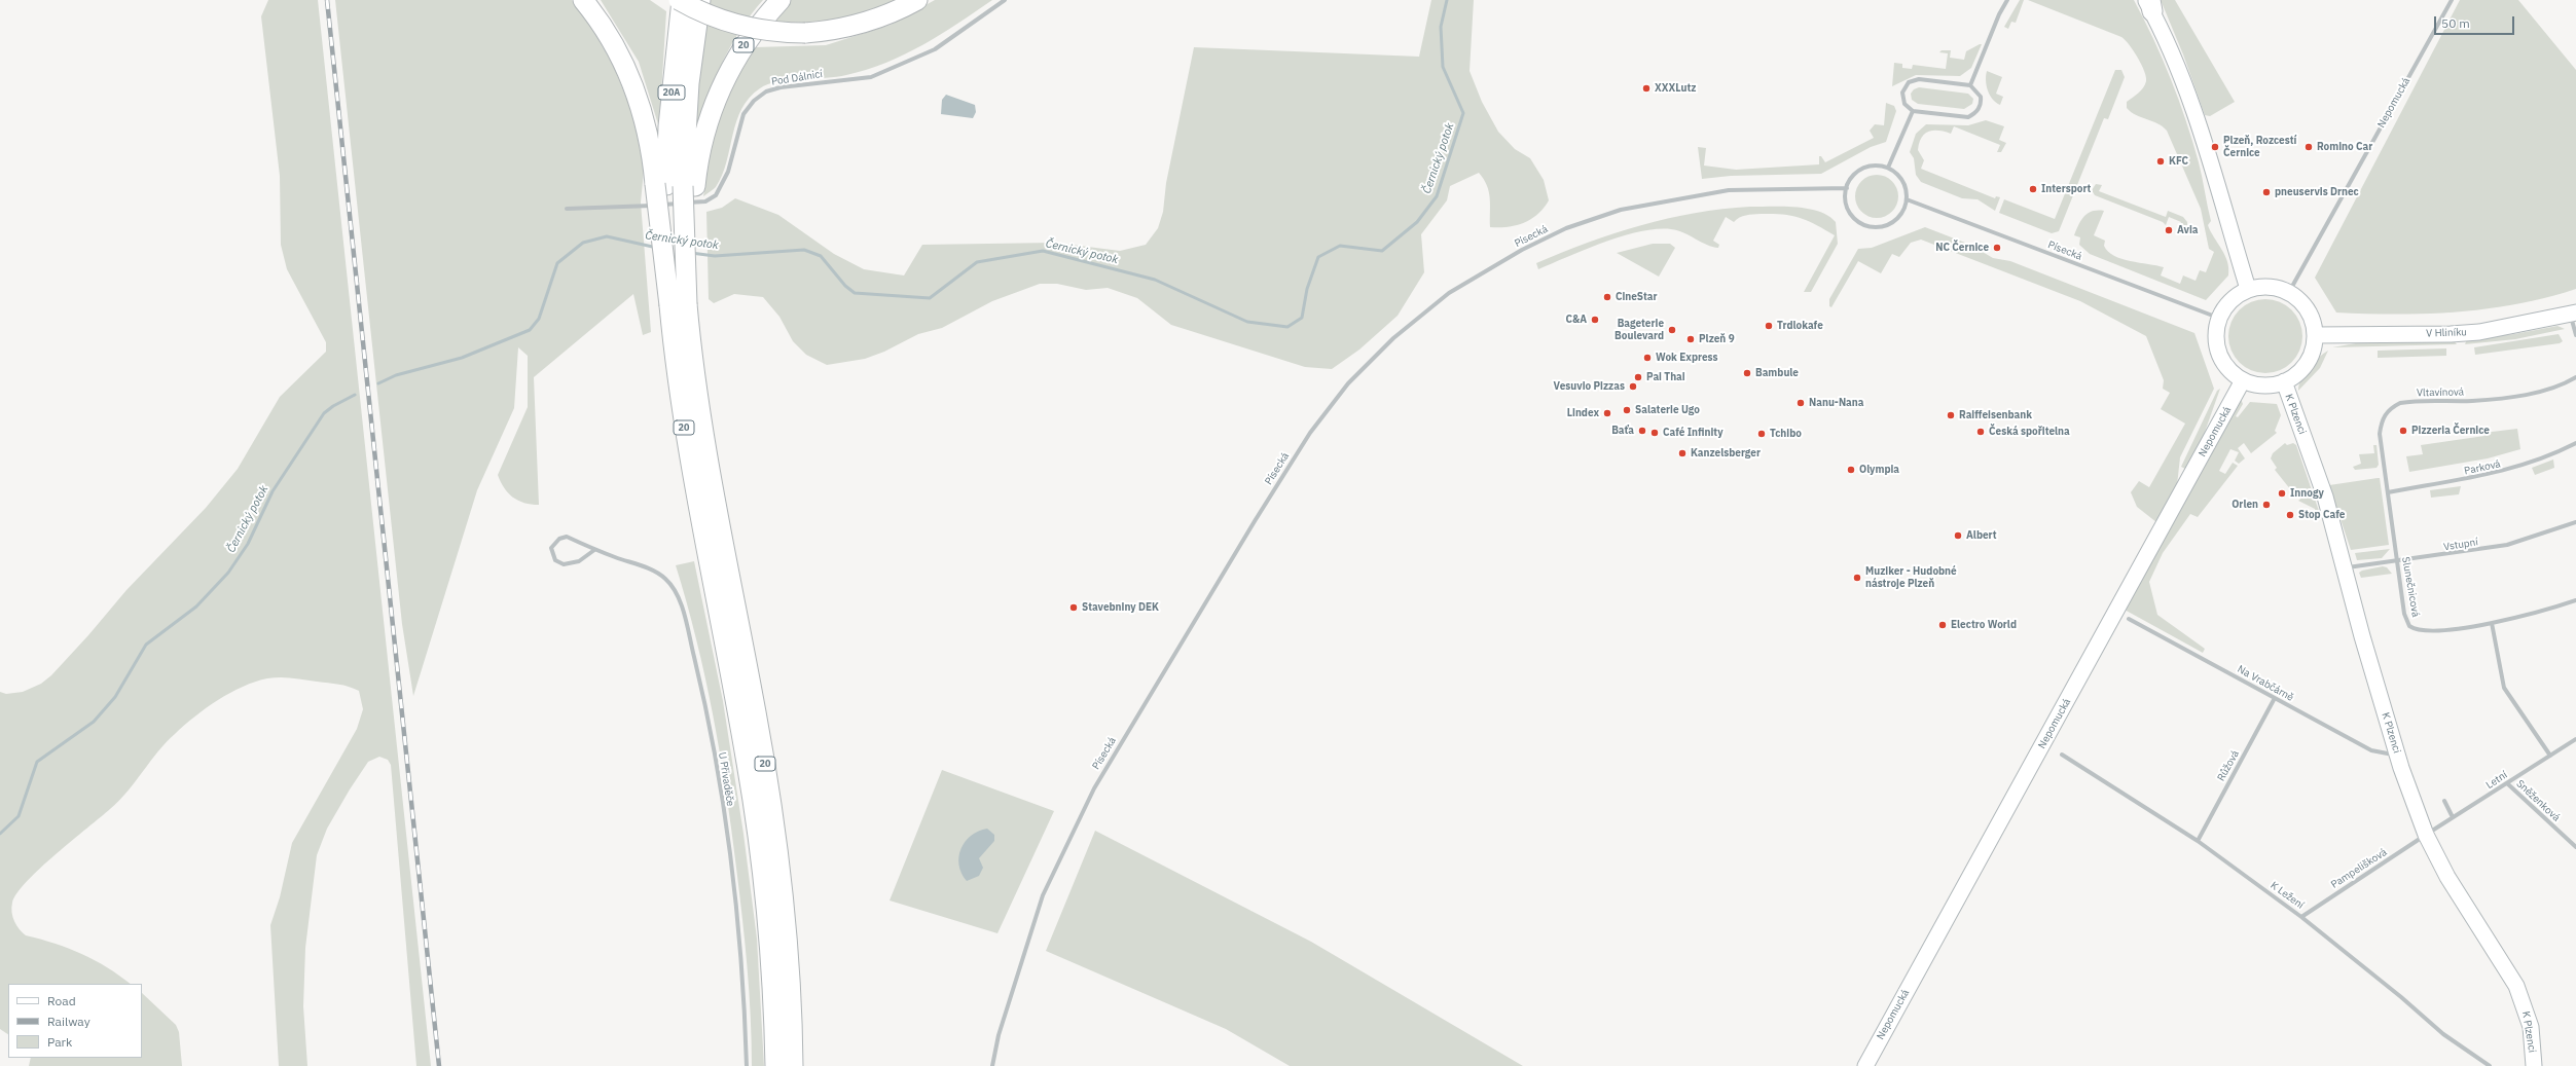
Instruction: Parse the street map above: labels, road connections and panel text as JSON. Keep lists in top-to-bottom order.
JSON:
{
  "streets": {
    "highway": ["20", "20A"],
    "street": [
      "Pod Dálnicí",
      "Nepomucká",
      "Písecká",
      "V Hliníku",
      "Vltavínová",
      "K Plzenci",
      "Parková",
      "Vstupní",
      "Slunečnicová",
      "Na Vrabčárně",
      "Růžová",
      "U Přivaděče",
      "Letní",
      "Sněženková",
      "Pampelišková",
      "K Ležení"
    ]
  },
  "crossings": [
    ["20", "20A"],
    ["Nepomucká", "Písecká"],
    ["Nepomucká", "V Hliníku"],
    ["Nepomucká", "K Plzenci"],
    ["Písecká", "V Hliníku"],
    ["Písecká", "K Plzenci"],
    ["V Hliníku", "K Plzenci"],
    ["Vltavínová", "Parková"],
    ["Vltavínová", "Slunečnicová"],
    ["K Plzenci", "Vstupní"],
    ["K Plzenci", "Na Vrabčárně"],
    ["K Plzenci", "Letní"],
    ["K Plzenci", "Pampelišková"],
    ["Parková", "Slunečnicová"],
    ["Vstupní", "Slunečnicová"],
    ["Na Vrabčárně", "Růžová"],
    ["Růžová", "K Ležení"],
    ["Letní", "Sněženková"],
    ["Letní", "Pampelišková"],
    ["Pampelišková", "K Ležení"]
  ],
  "water": ["Černický potok"],
  "places": [
    "XXXLutz",
    "Plzeň, Rozcestí Černice",
    "Romino Car",
    "KFC",
    "Intersport",
    "pneuservis Drnec",
    "Avia",
    "NC Černice",
    "CineStar",
    "C&A",
    "Trdlokafe",
    "Bageterie Boulevard",
    "Plzeň 9",
    "Wok Express",
    "Bambule",
    "Pai Thai",
    "Vesuvio Pizzas",
    "Nanu-Nana",
    "Salaterie Ugo",
    "Lindex",
    "Raiffeisenbank",
    "Baťa",
    "Pizzeria Černice",
    "Česká spořitelna",
    "Café Infinity",
    "Tchibo",
    "Kanzelsberger",
    "Olympia",
    "Innogy",
    "Orlen",
    "Stop Cafe",
    "Albert",
    "Muziker - Hudobné nástroje Plzeň",
    "Stavebniny DEK",
    "Electro World"
  ],
  "legend": ["Road", "Railway", "Park"],
  "scale_bar": "50 m"
}
